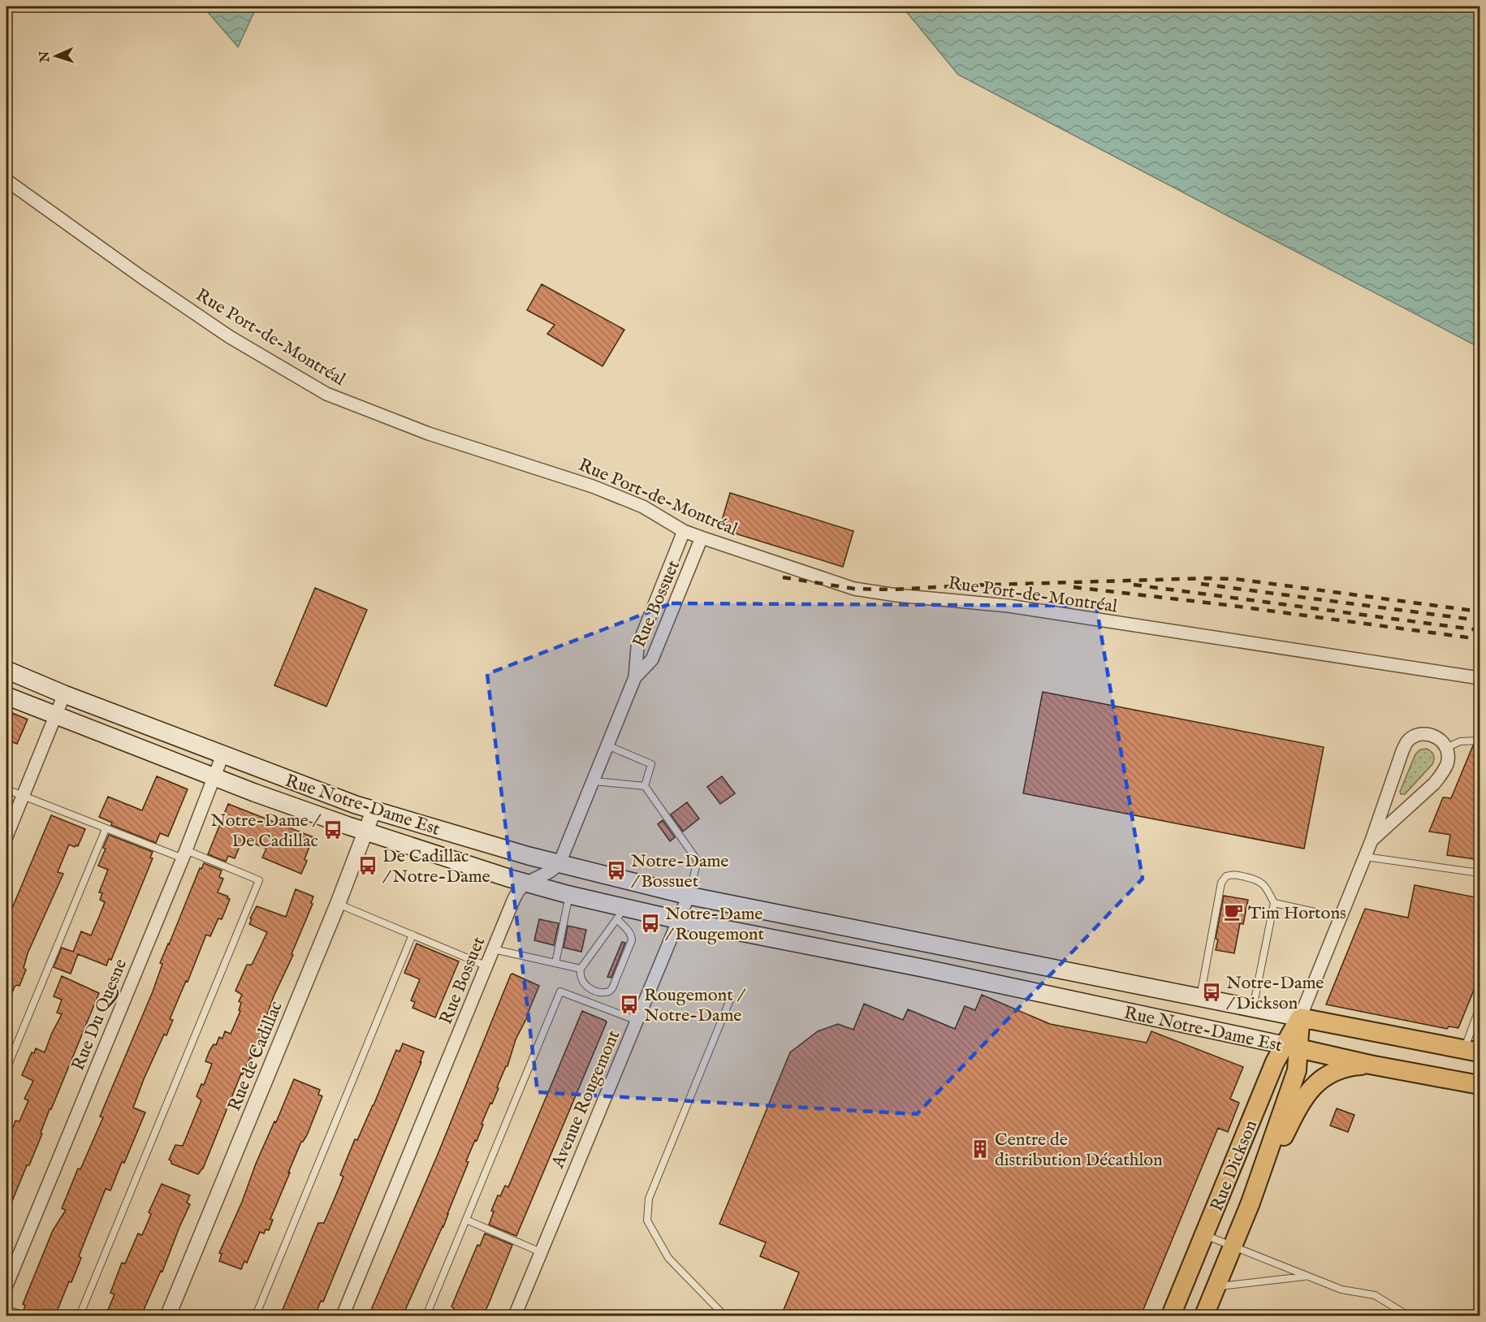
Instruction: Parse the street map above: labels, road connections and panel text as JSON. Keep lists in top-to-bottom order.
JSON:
{
  "streets": {
    "main road": ["Rue Notre-Dame Est", "Rue Dickson"],
    "street": [
      "Rue Port-de-Montréal",
      "Rue Bossuet",
      "Rue Du Quesne",
      "Rue de Cadillac",
      "Avenue Rougemont"
    ]
  },
  "crossings": [
    ["Rue Port-de-Montréal", "Rue Bossuet"],
    ["Rue Bossuet", "Rue Notre-Dame Est"],
    ["Rue Notre-Dame Est", "Rue Du Quesne"],
    ["Rue Notre-Dame Est", "Rue de Cadillac"],
    ["Rue Notre-Dame Est", "Avenue Rougemont"],
    ["Rue Notre-Dame Est", "Rue Dickson"]
  ],
  "places": {
    "bus stop": [
      "Notre-Dame / De Cadillac",
      "De Cadillac / Notre-Dame",
      "Notre-Dame / Bossuet",
      "Notre-Dame / Rougemont",
      "Notre-Dame / Dickson",
      "Rougemont / Notre-Dame"
    ],
    "cafe": ["Tim Hortons"],
    "building": ["Centre de distribution Décathlon"]
  },
  "north": "left"
}
